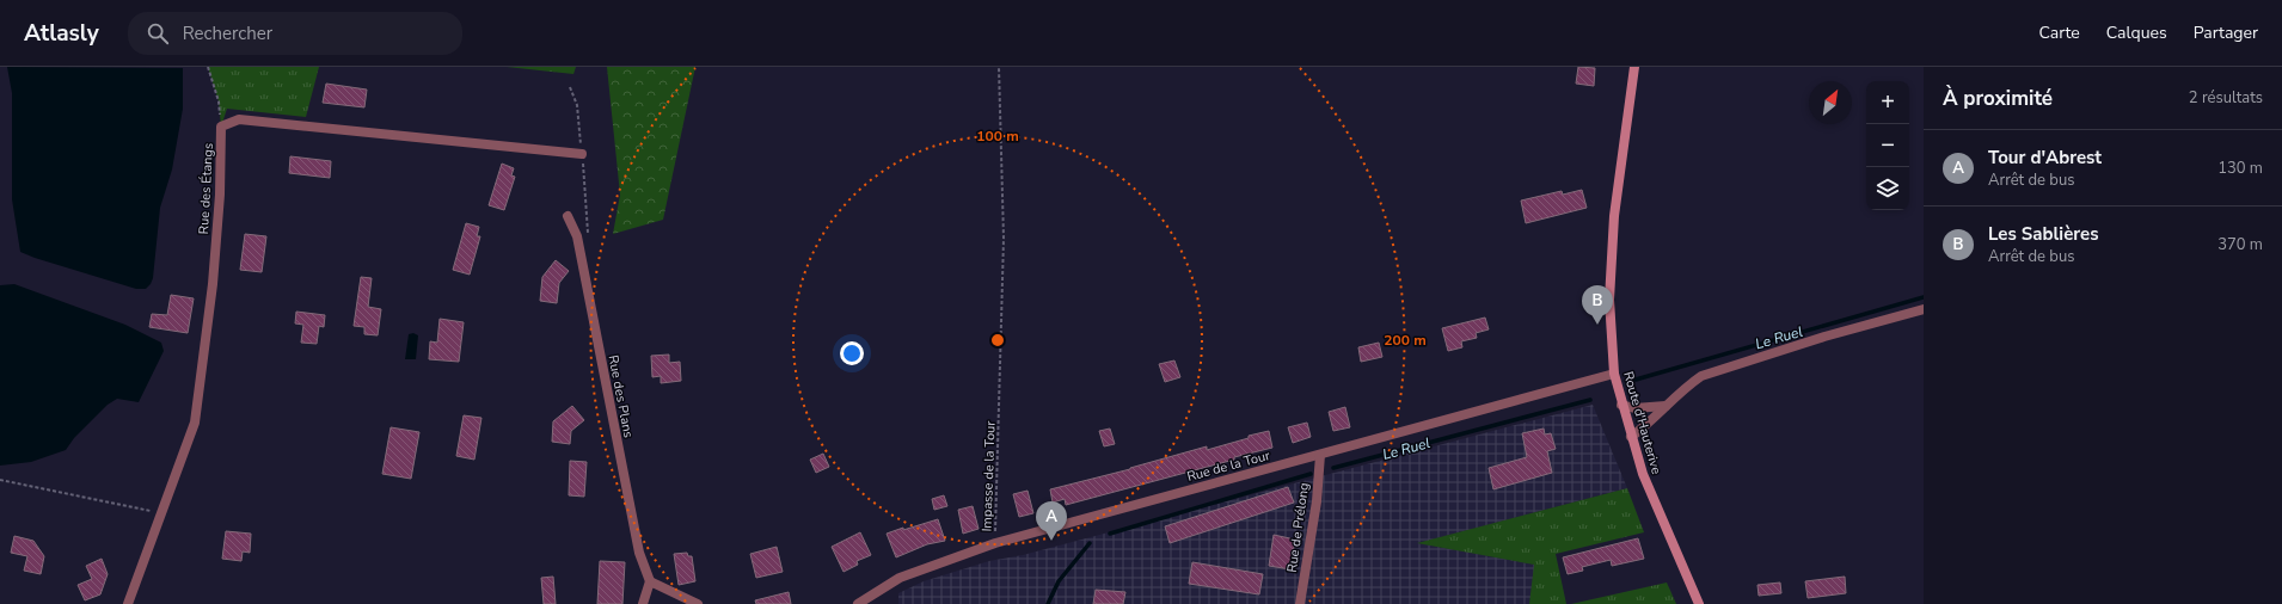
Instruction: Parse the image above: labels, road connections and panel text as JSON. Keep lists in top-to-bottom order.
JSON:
{
  "streets": {
    "main road": ["Route d'Hauterive"],
    "street": [
      "Rue des Étangs",
      "Rue des Plans",
      "Rue de la Tour",
      "Rue de Prélong"
    ],
    "path": ["Impasse de la Tour"]
  },
  "crossings": [
    ["Route d'Hauterive", "Rue de la Tour"],
    ["Rue de la Tour", "Impasse de la Tour"],
    ["Rue de la Tour", "Rue de Prélong"]
  ],
  "water": ["Le Ruel"],
  "north": "top right",
  "page": {
    "header": "Atlasly",
    "search": "Rechercher",
    "nav": ["Carte", "Calques", "Partager"],
    "heading": ["À proximité", "2 résultats"],
    "map_buttons": ["+", "−"],
    "list": [
      {
        "mark": "A",
        "name": "Tour d'Abrest",
        "note": "Arrêt de bus",
        "value": "130 m"
      },
      {
        "mark": "B",
        "name": "Les Sablières",
        "note": "Arrêt de bus",
        "value": "370 m"
      }
    ],
    "pins": ["B", "A"]
  },
  "rings": ["100 m", "200 m"]
}
